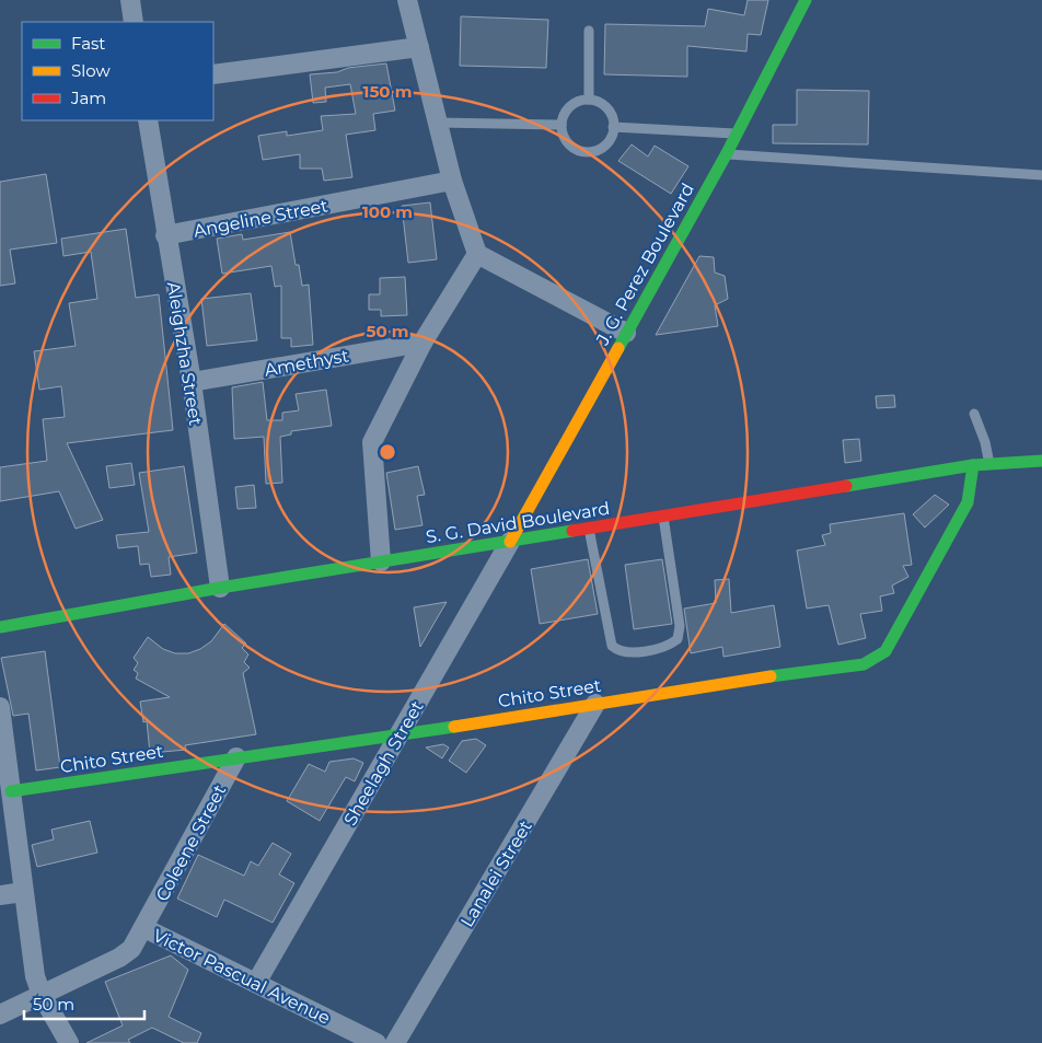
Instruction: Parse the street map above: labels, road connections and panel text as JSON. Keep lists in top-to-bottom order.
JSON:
{
  "streets": {
    "street": [
      "Angeline Street",
      "J. G. Perez Boulevard",
      "Aleighzha Street",
      "Amethyst",
      "S. G. David Boulevard",
      "Chito Street",
      "Sheelagh Street",
      "Coleene Street",
      "Lanalei Street",
      "Victor Pascual Avenue"
    ]
  },
  "crossings": [
    ["Angeline Street", "Aleighzha Street"],
    ["J. G. Perez Boulevard", "S. G. David Boulevard"],
    ["J. G. Perez Boulevard", "Sheelagh Street"],
    ["Aleighzha Street", "Amethyst"],
    ["Aleighzha Street", "S. G. David Boulevard"],
    ["S. G. David Boulevard", "Chito Street"],
    ["S. G. David Boulevard", "Sheelagh Street"],
    ["Chito Street", "Sheelagh Street"],
    ["Chito Street", "Coleene Street"],
    ["Chito Street", "Lanalei Street"],
    ["Sheelagh Street", "Victor Pascual Avenue"],
    ["Coleene Street", "Victor Pascual Avenue"]
  ],
  "legend": ["Fast", "Slow", "Jam"],
  "scale_bar": "50 m",
  "rings": ["150 m", "100 m", "50 m"]
}
